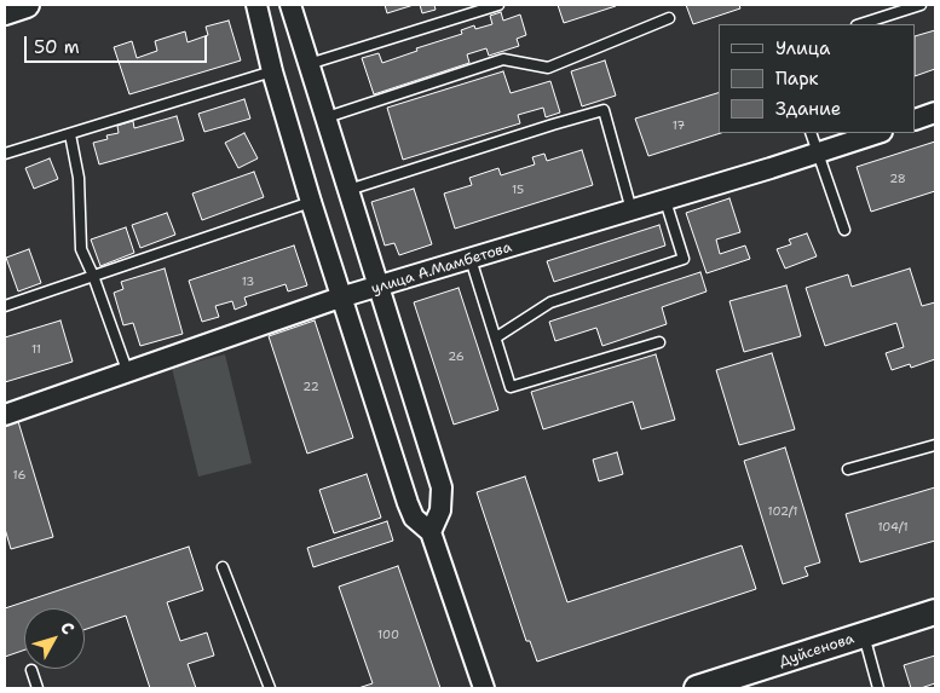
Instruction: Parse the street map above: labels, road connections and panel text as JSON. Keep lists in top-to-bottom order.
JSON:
{
  "streets": {
    "street": ["улица А.Мамбетова", "Дуйсенова"]
  },
  "house_numbers": [
    "17",
    "28",
    "15",
    "13",
    "11",
    "26",
    "22",
    "16",
    "102/1",
    "104/1",
    "100"
  ],
  "legend": ["Улица", "Парк", "Здание"],
  "scale_bar": "50 m",
  "north": "top right"
}
